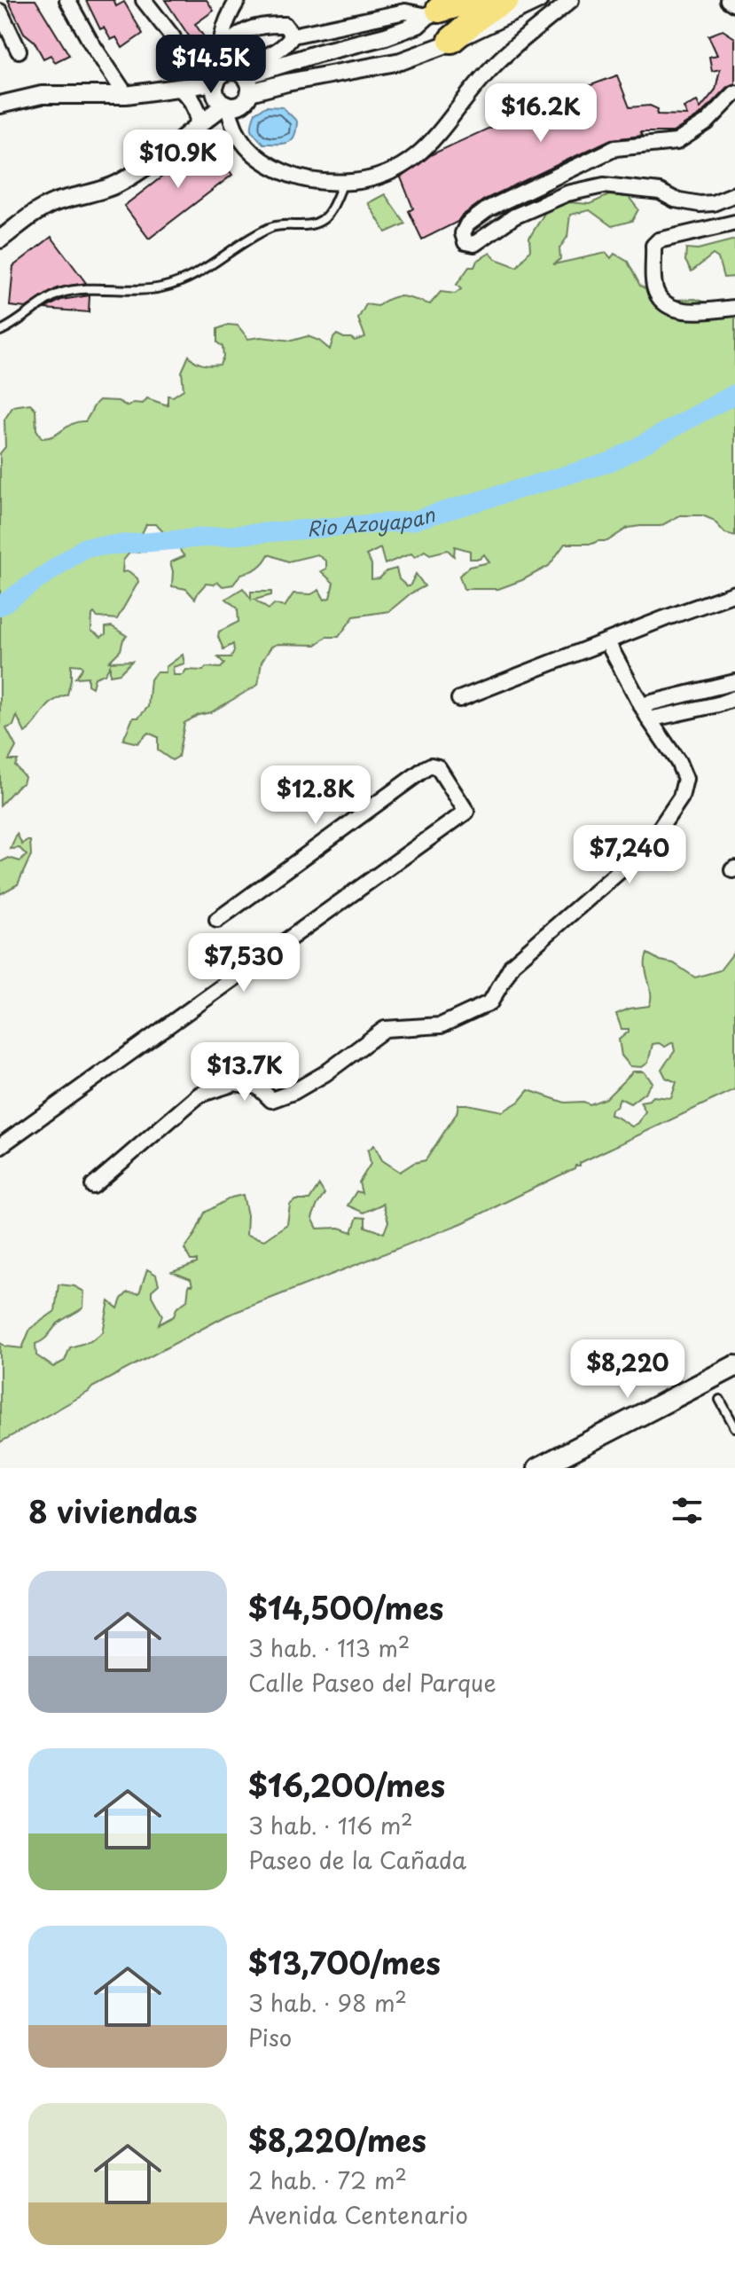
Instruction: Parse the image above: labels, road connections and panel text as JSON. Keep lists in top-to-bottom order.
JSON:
{
  "water": ["Rio Azoyapan"],
  "page": {
    "price": [
      "$14.5K",
      "$16.2K",
      "$10.9K",
      "$12.8K",
      "$7,240",
      "$7,530",
      "$13.7K",
      "$8,220"
    ],
    "heading": "8 viviendas",
    "list": [
      {
        "name": "$14,500/mes",
        "note": "3 hab. · 113 m² · Calle Paseo del Parque"
      },
      {
        "name": "$16,200/mes",
        "note": "3 hab. · 116 m² · Paseo de la Cañada"
      },
      {
        "name": "$13,700/mes",
        "note": "3 hab. · 98 m² · Piso"
      },
      {
        "name": "$8,220/mes",
        "note": "2 hab. · 72 m² · Avenida Centenario"
      }
    ]
  }
}
